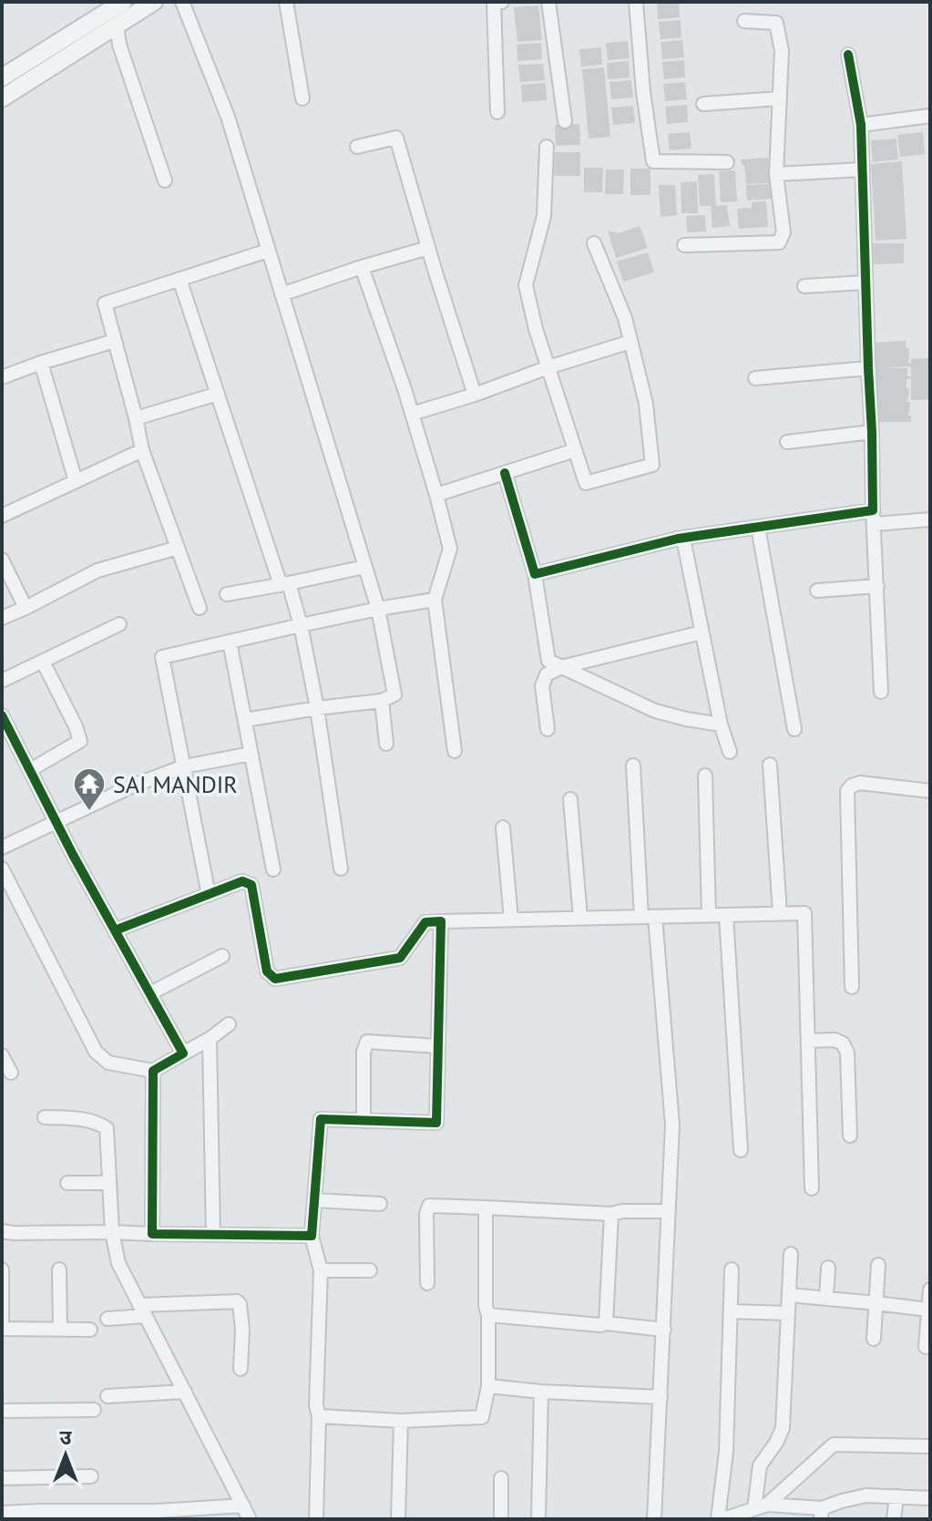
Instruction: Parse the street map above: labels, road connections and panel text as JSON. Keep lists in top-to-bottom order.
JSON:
{
  "places": {
    "temple": ["SAI MANDIR"]
  },
  "north": "top"
}
